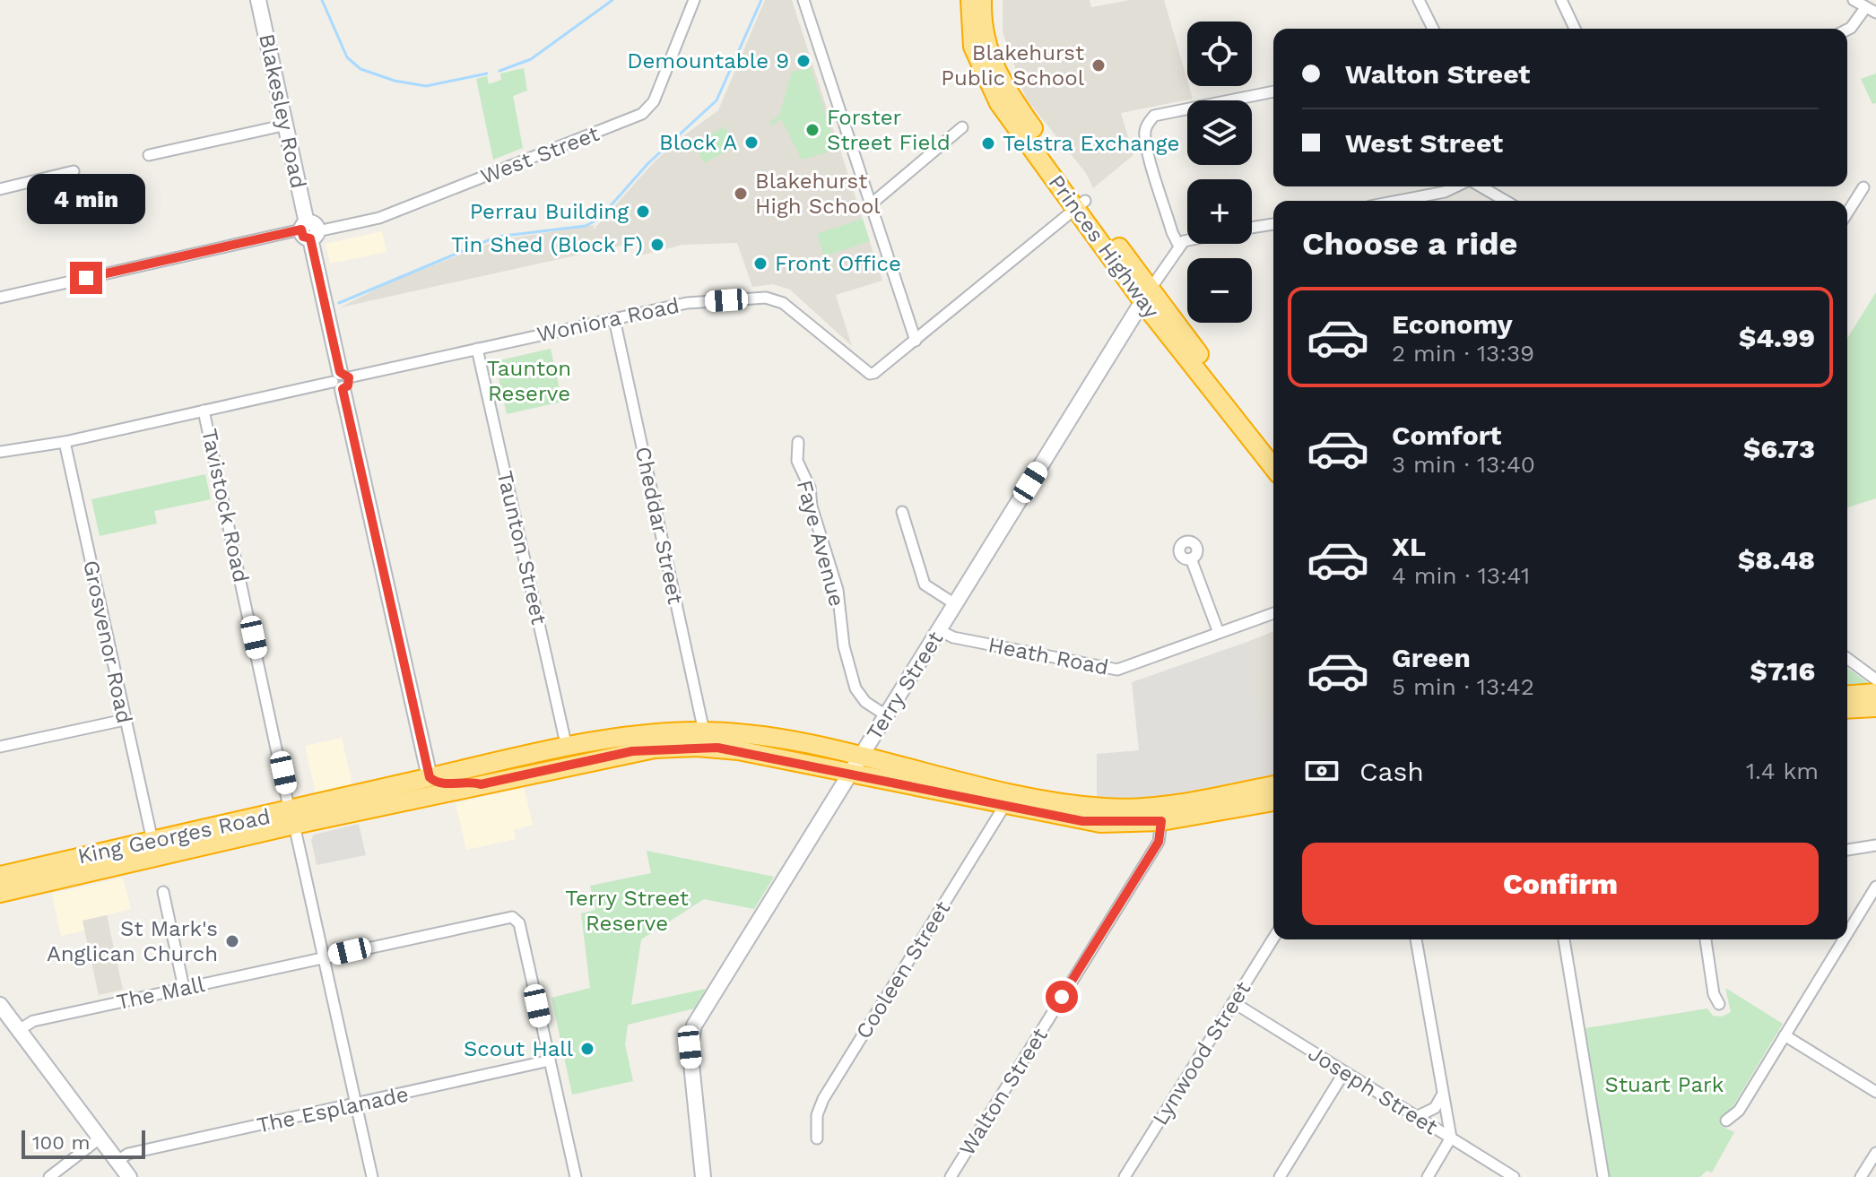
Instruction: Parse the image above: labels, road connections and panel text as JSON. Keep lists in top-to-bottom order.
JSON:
{
  "streets": {
    "highway": ["Princes Highway", "King Georges Road"],
    "street": [
      "Blakesley Road",
      "West Street",
      "Woniora Road",
      "Tavistock Road",
      "Cheddar Street",
      "Faye Avenue",
      "Taunton Street",
      "Grosvenor Road",
      "Heath Road",
      "Terry Street",
      "Cooleen Street",
      "The Mall",
      "Lynwood Street",
      "Joseph Street",
      "Walton Street",
      "The Esplanade"
    ]
  },
  "crossings": [
    ["Blakesley Road", "West Street"],
    ["Blakesley Road", "Woniora Road"],
    ["Blakesley Road", "King Georges Road"],
    ["Princes Highway", "Woniora Road"],
    ["Princes Highway", "Terry Street"],
    ["Woniora Road", "Tavistock Road"],
    ["Woniora Road", "Cheddar Street"],
    ["Woniora Road", "Taunton Street"],
    ["Woniora Road", "Grosvenor Road"],
    ["Tavistock Road", "King Georges Road"],
    ["Tavistock Road", "The Mall"],
    ["Tavistock Road", "The Esplanade"],
    ["Cheddar Street", "King Georges Road"],
    ["Faye Avenue", "Terry Street"],
    ["Taunton Street", "King Georges Road"],
    ["Grosvenor Road", "King Georges Road"],
    ["Heath Road", "Terry Street"],
    ["Terry Street", "King Georges Road"],
    ["King Georges Road", "Cooleen Street"],
    ["King Georges Road", "Walton Street"],
    ["The Mall", "The Esplanade"],
    ["Lynwood Street", "Joseph Street"]
  ],
  "parks": ["Taunton Reserve", "Terry Street Reserve", "Stuart Park"],
  "places": [
    "Demountable 9",
    "Blakehurst Public School",
    "Forster Street Field",
    "Block A",
    "Telstra Exchange",
    "Blakehurst High School",
    "Perrau Building",
    "Tin Shed (Block F)",
    "Front Office",
    "St Mark's Anglican Church",
    "Scout Hall"
  ],
  "scale_bar": "100 m",
  "page": {
    "map_buttons": ["+", "−"],
    "banner": ["Walton Street", "West Street"],
    "bubble": "4 min",
    "heading": "Choose a ride",
    "list": [
      {
        "name": "Economy",
        "note": "2 min · 13:39",
        "value": "$4.99"
      },
      {
        "name": "Comfort",
        "note": "3 min · 13:40",
        "value": "$6.73"
      },
      {
        "name": "XL",
        "note": "4 min · 13:41",
        "value": "$8.48"
      },
      {
        "name": "Green",
        "note": "5 min · 13:42",
        "value": "$7.16"
      }
    ],
    "pay": ["Cash", "1.4 km"],
    "buttons": "Confirm",
    "scale": "100 m"
  }
}
